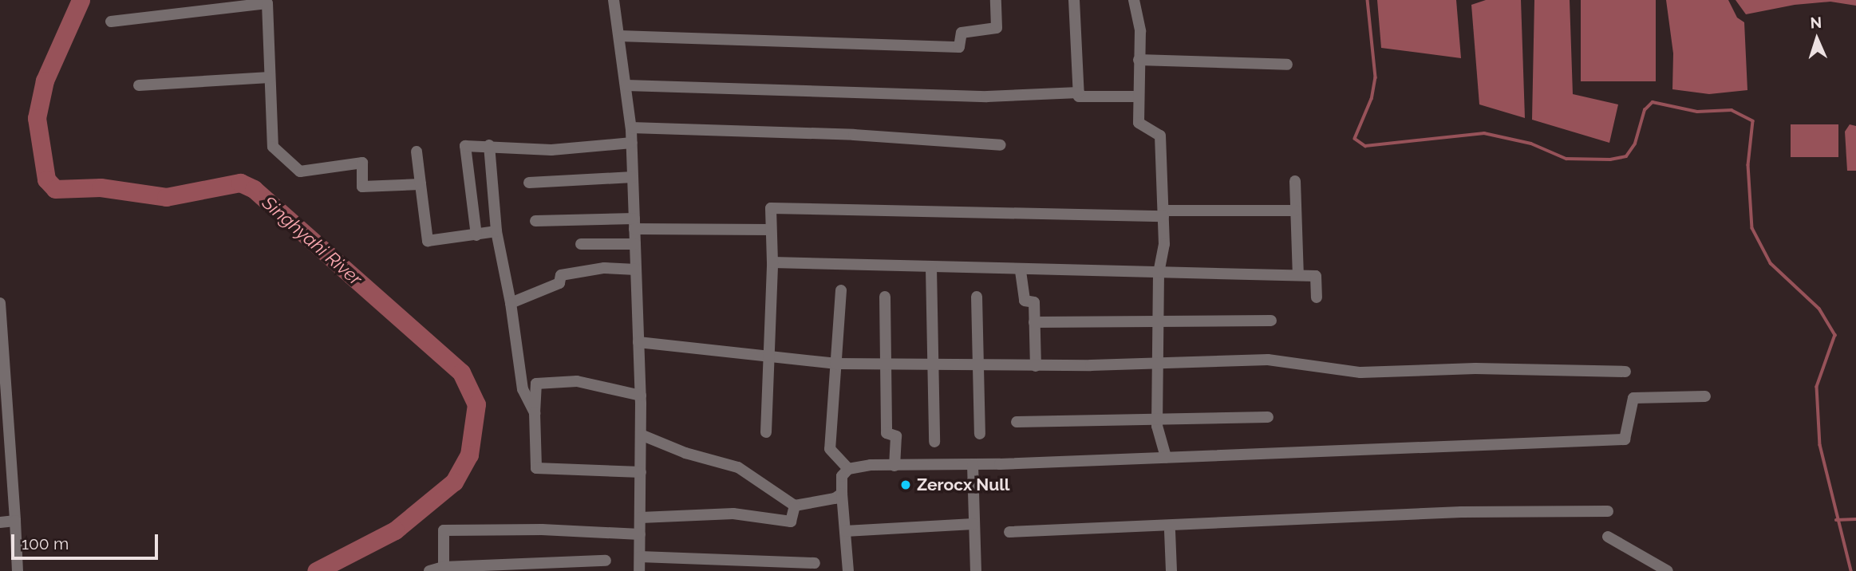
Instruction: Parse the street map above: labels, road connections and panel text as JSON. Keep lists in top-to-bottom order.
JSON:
{
  "water": ["Singhyahi River"],
  "places": ["Zerocx Null"],
  "scale_bar": "100 m",
  "north": "top"
}
